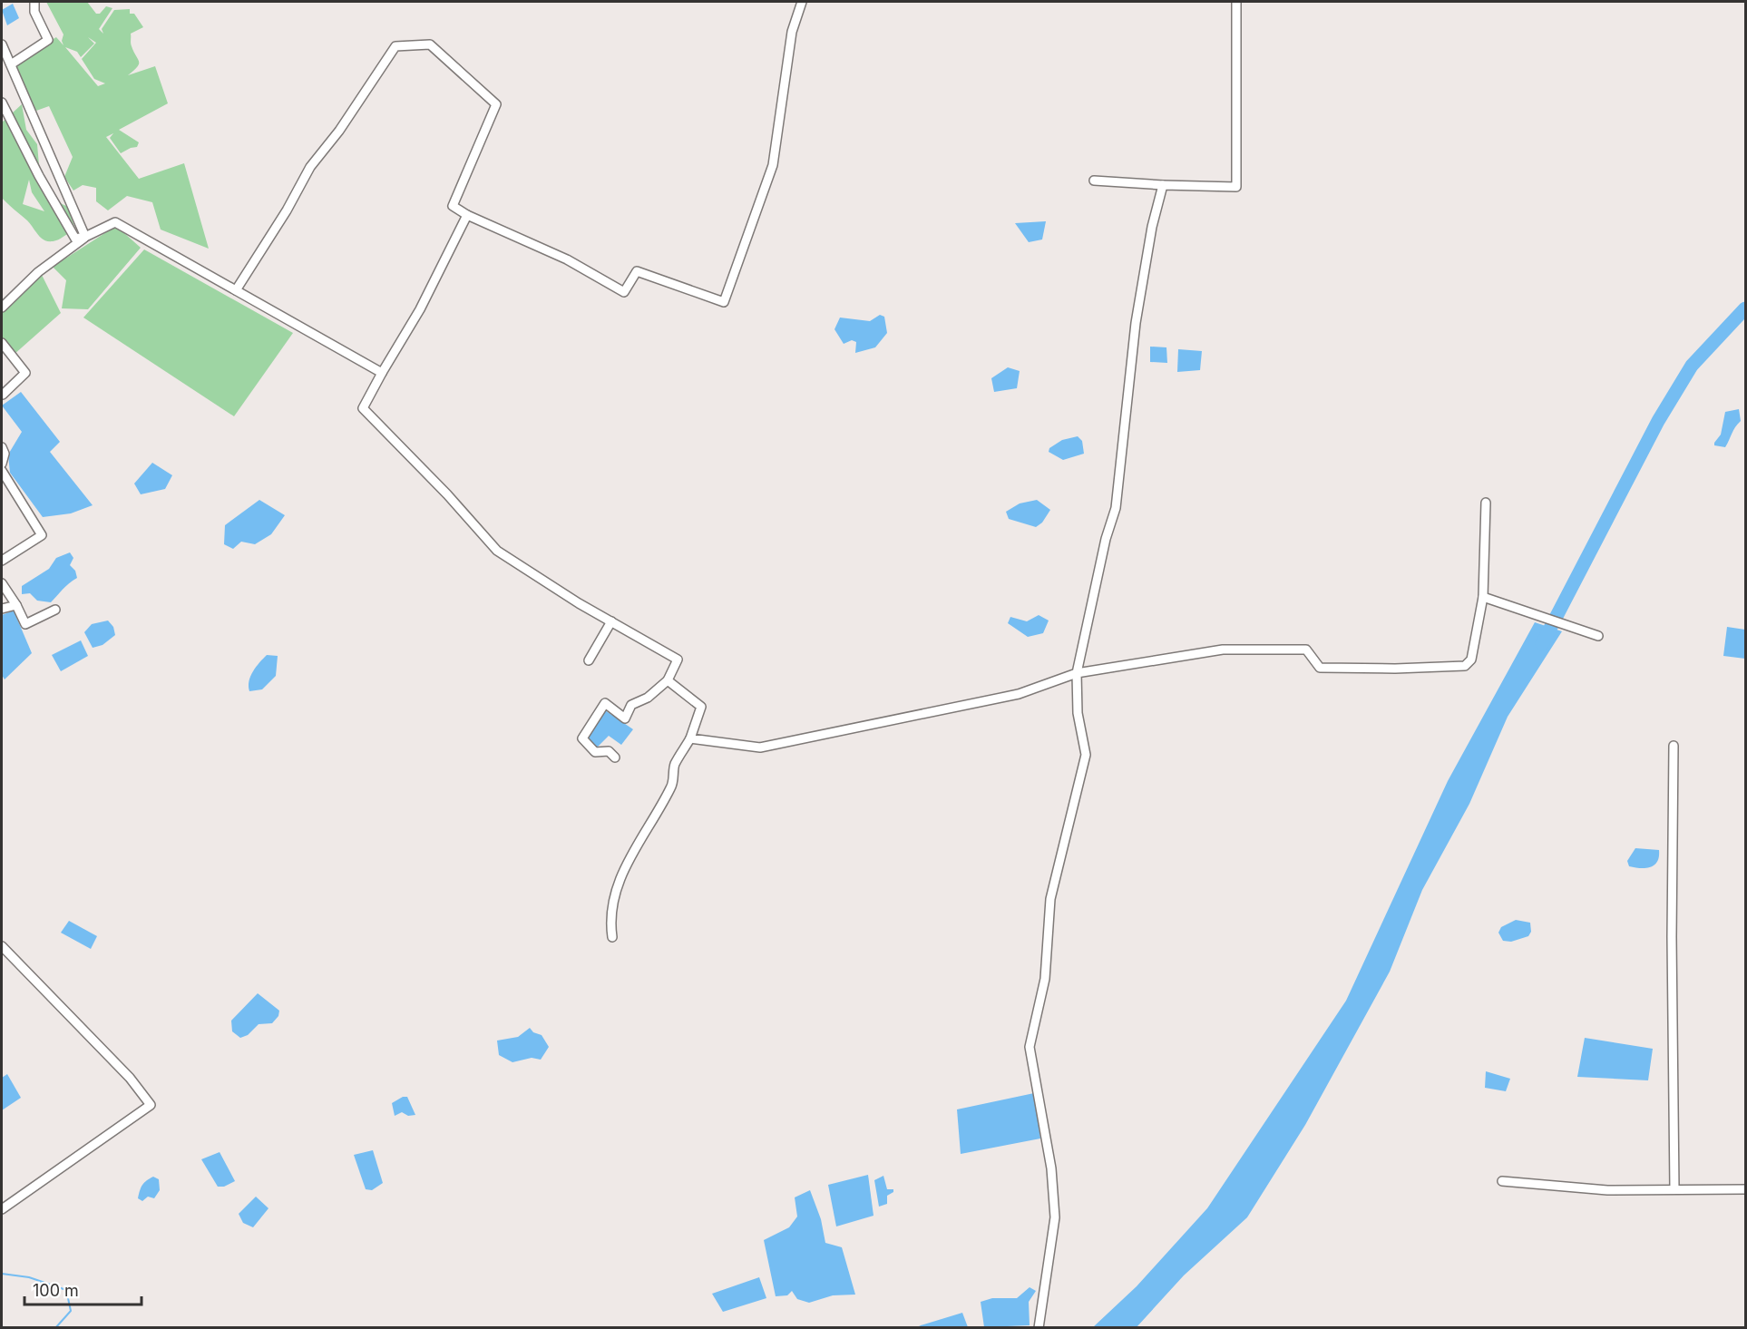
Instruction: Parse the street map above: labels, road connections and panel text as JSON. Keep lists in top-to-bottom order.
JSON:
{
  "scale_bar": "100 m"
}
